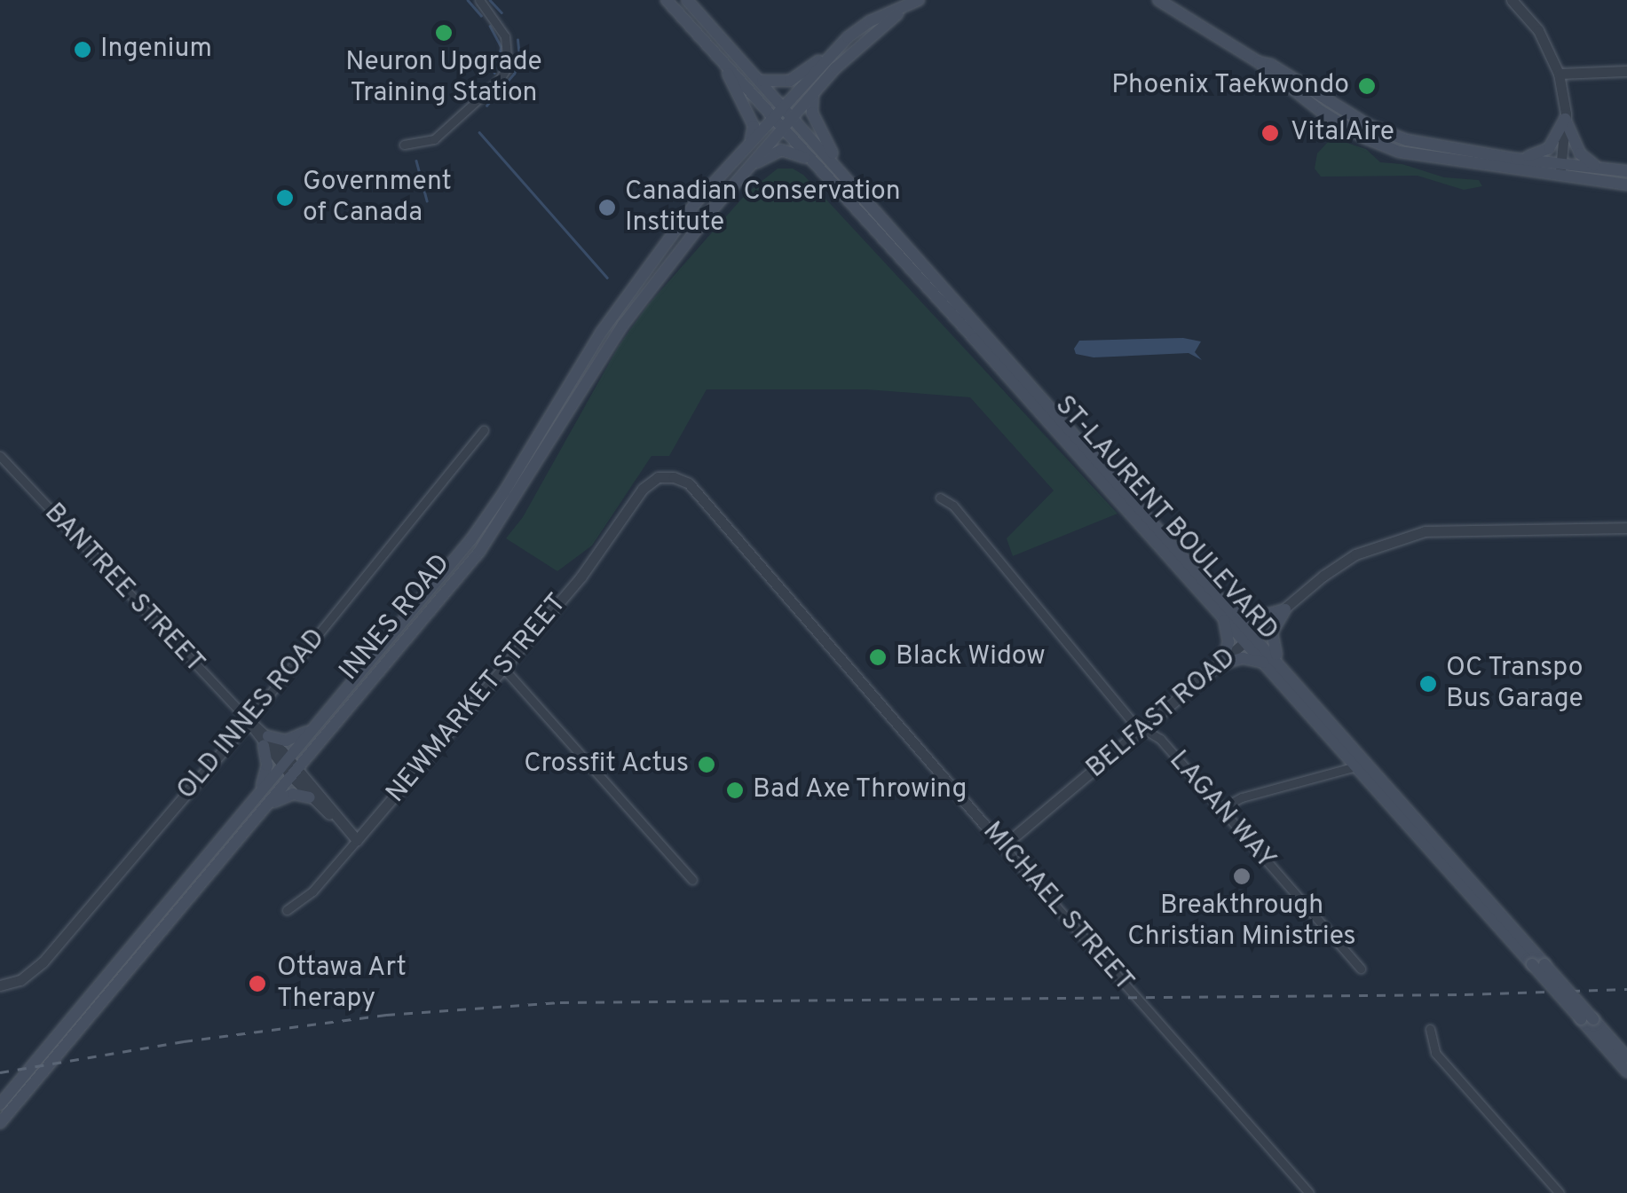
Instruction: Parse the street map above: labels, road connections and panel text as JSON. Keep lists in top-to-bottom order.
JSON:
{
  "streets": {
    "main road": ["ST-LAURENT BOULEVARD", "INNES ROAD"],
    "street": [
      "BANTREE STREET",
      "NEWMARKET STREET",
      "BELFAST ROAD",
      "OLD INNES ROAD",
      "LAGAN WAY",
      "MICHAEL STREET"
    ]
  },
  "crossings": [
    ["ST-LAURENT BOULEVARD", "INNES ROAD"],
    ["ST-LAURENT BOULEVARD", "BELFAST ROAD"],
    ["BANTREE STREET", "INNES ROAD"],
    ["BANTREE STREET", "NEWMARKET STREET"],
    ["BANTREE STREET", "OLD INNES ROAD"],
    ["NEWMARKET STREET", "MICHAEL STREET"],
    ["BELFAST ROAD", "LAGAN WAY"],
    ["BELFAST ROAD", "MICHAEL STREET"]
  ],
  "places": [
    "Neuron Upgrade Training Station",
    "Ingenium",
    "Phoenix Taekwondo",
    "VitalAire",
    "Government of Canada",
    "Canadian Conservation Institute",
    "Black Widow",
    "OC Transpo Bus Garage",
    "Crossfit Actus",
    "Bad Axe Throwing",
    "Breakthrough Christian Ministries",
    "Ottawa Art Therapy"
  ]
}
